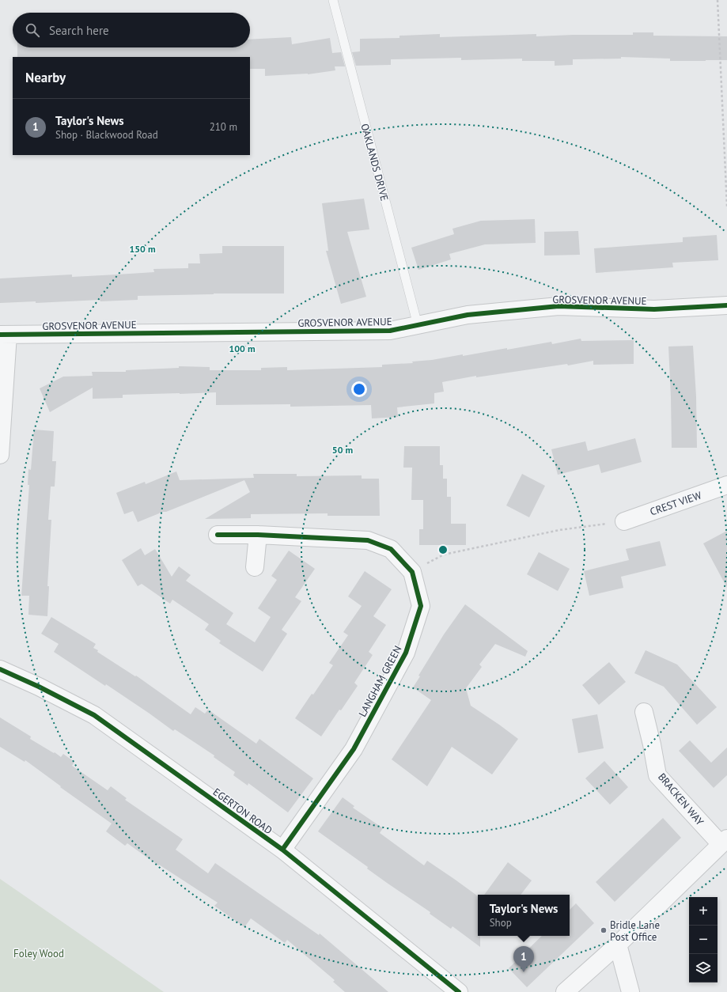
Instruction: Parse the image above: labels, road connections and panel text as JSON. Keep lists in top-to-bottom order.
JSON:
{
  "streets": {
    "street": [
      "GROSVENOR AVENUE",
      "CREST VIEW",
      "LANGHAM GREEN",
      "BRACKEN WAY",
      "EGERTON ROAD"
    ],
    "lane": ["OAKLANDS DRIVE"]
  },
  "crossings": [
    ["OAKLANDS DRIVE", "GROSVENOR AVENUE"],
    ["LANGHAM GREEN", "EGERTON ROAD"]
  ],
  "parks": ["Foley Wood"],
  "places": ["Bridle Lane Post Office"],
  "page": {
    "search": "Search here",
    "heading": "Nearby",
    "list": [
      {
        "mark": "1",
        "name": "Taylor's News",
        "note": "Shop · Blackwood Road",
        "value": "210 m"
      }
    ],
    "popup": ["Taylor's News", "Shop"],
    "map_buttons": ["+", "−"],
    "pins": "1"
  },
  "rings": ["150 m", "100 m", "50 m"]
}
